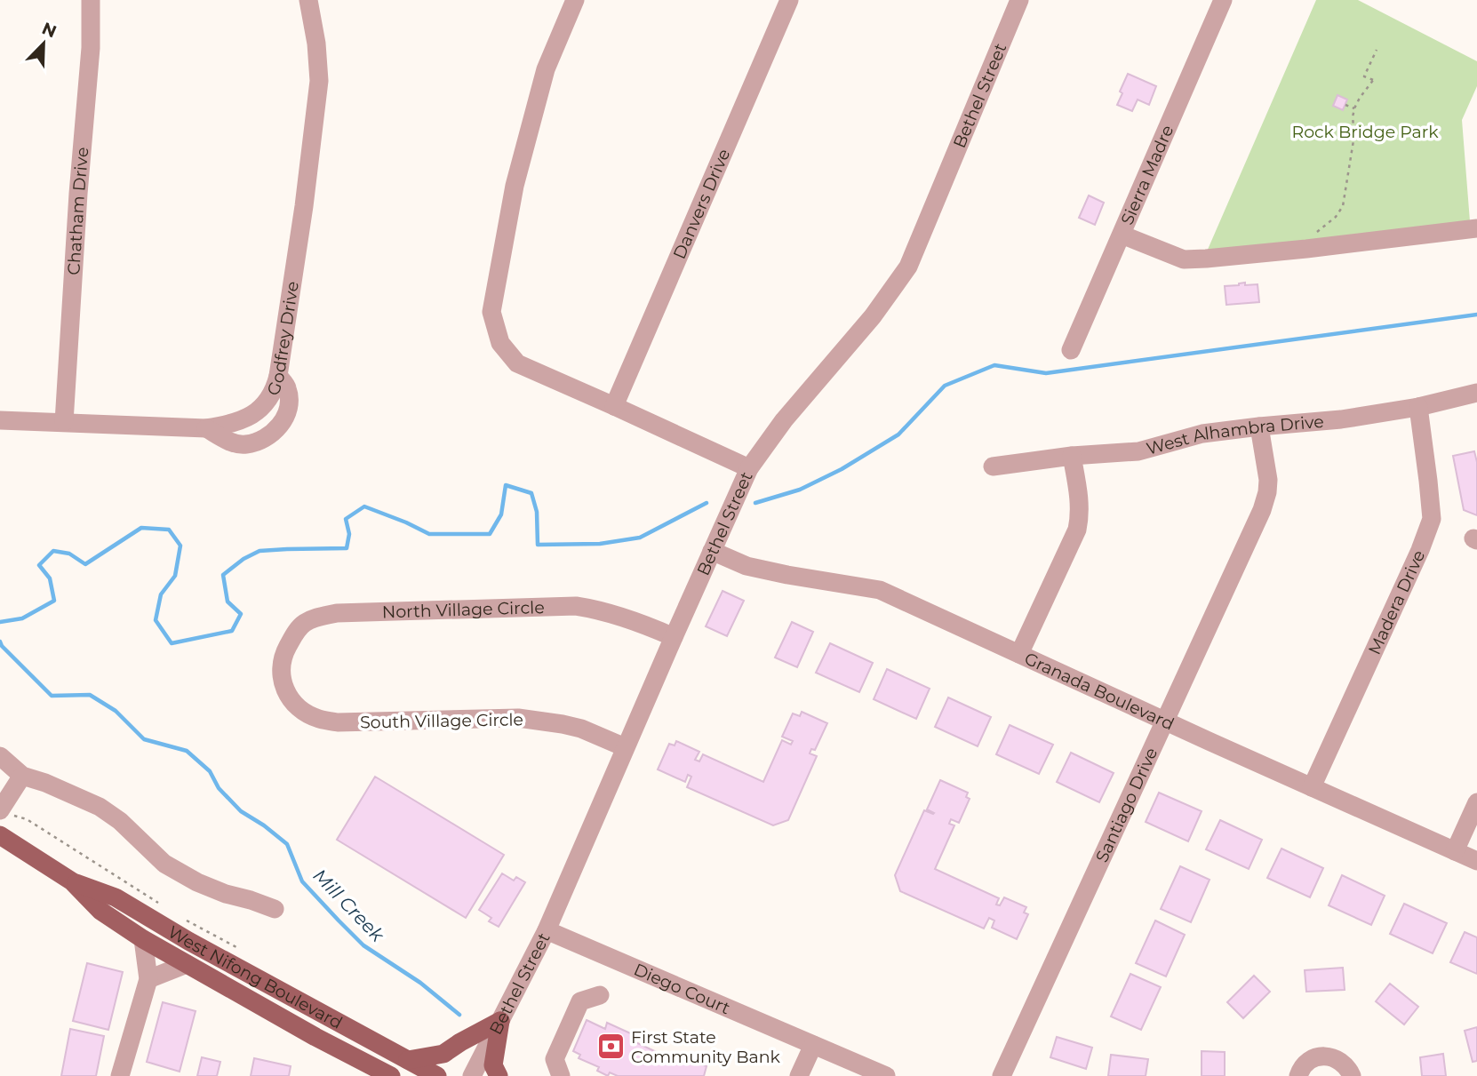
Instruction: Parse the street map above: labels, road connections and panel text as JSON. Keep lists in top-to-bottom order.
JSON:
{
  "streets": {
    "main road": ["West Nifong Boulevard"],
    "street": [
      "Bethel Street",
      "Sierra Madre",
      "Danvers Drive",
      "Chatham Drive",
      "Godfrey Drive",
      "West Alhambra Drive",
      "Madera Drive",
      "North Village Circle",
      "Granada Boulevard",
      "South Village Circle",
      "Santiago Drive",
      "Diego Court"
    ]
  },
  "crossings": [
    ["Bethel Street", "North Village Circle"],
    ["Bethel Street", "Granada Boulevard"],
    ["Bethel Street", "South Village Circle"],
    ["Bethel Street", "Diego Court"],
    ["Chatham Drive", "Godfrey Drive"],
    ["West Alhambra Drive", "Madera Drive"],
    ["West Alhambra Drive", "Santiago Drive"],
    ["Madera Drive", "Granada Boulevard"],
    ["North Village Circle", "South Village Circle"],
    ["Granada Boulevard", "Santiago Drive"]
  ],
  "water": ["Mill Creek"],
  "parks": ["Rock Bridge Park"],
  "places": {
    "bank": ["First State Community Bank"]
  },
  "north": "top right"
}
